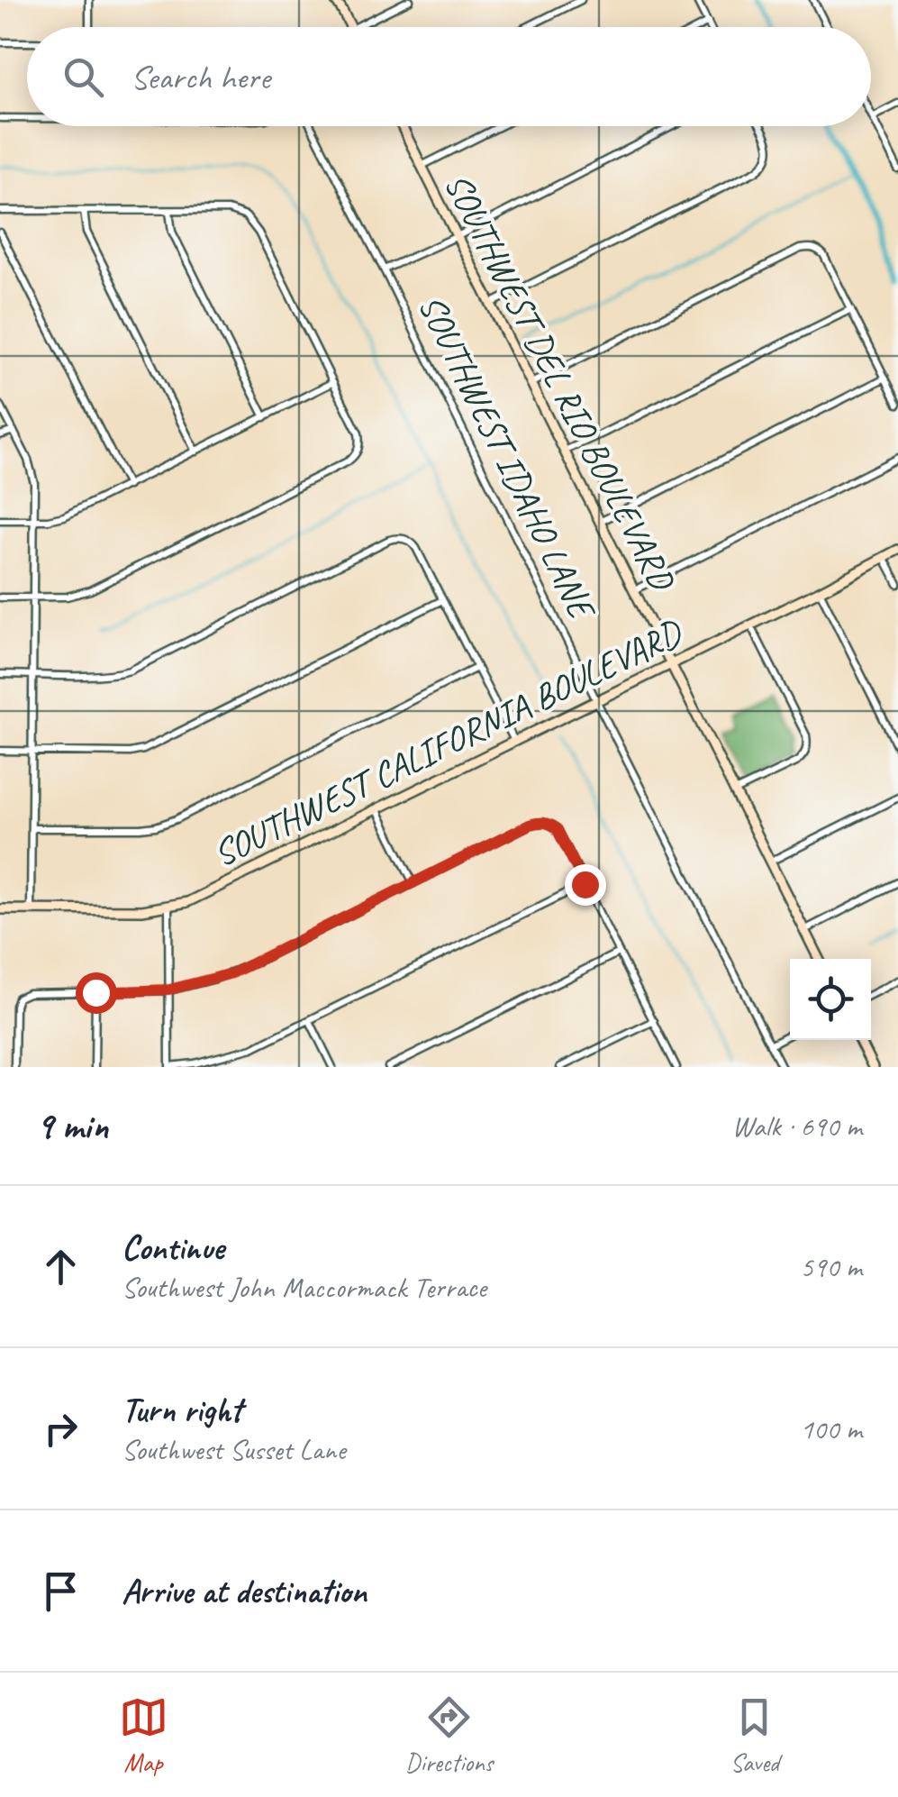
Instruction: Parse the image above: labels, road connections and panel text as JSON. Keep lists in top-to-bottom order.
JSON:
{
  "streets": {
    "street": ["SOUTHWEST DEL RIO BOULEVARD", "SOUTHWEST IDAHO LANE", "SOUTHWEST CALIFORNIA BOULEVARD"]
  },
  "crossings": [
    ["SOUTHWEST DEL RIO BOULEVARD", "SOUTHWEST CALIFORNIA BOULEVARD"],
    ["SOUTHWEST IDAHO LANE", "SOUTHWEST CALIFORNIA BOULEVARD"]
  ],
  "page": {
    "search": "Search here",
    "heading": ["9 min", "Walk · 690 m"],
    "list": [
      ["Continue", "Southwest John Maccormack Terrace", "590 m"],
      ["Turn right", "Southwest Susset Lane", "100 m"],
      "Arrive at destination"
    ],
    "nav": ["Map", "Directions", "Saved"]
  }
}
